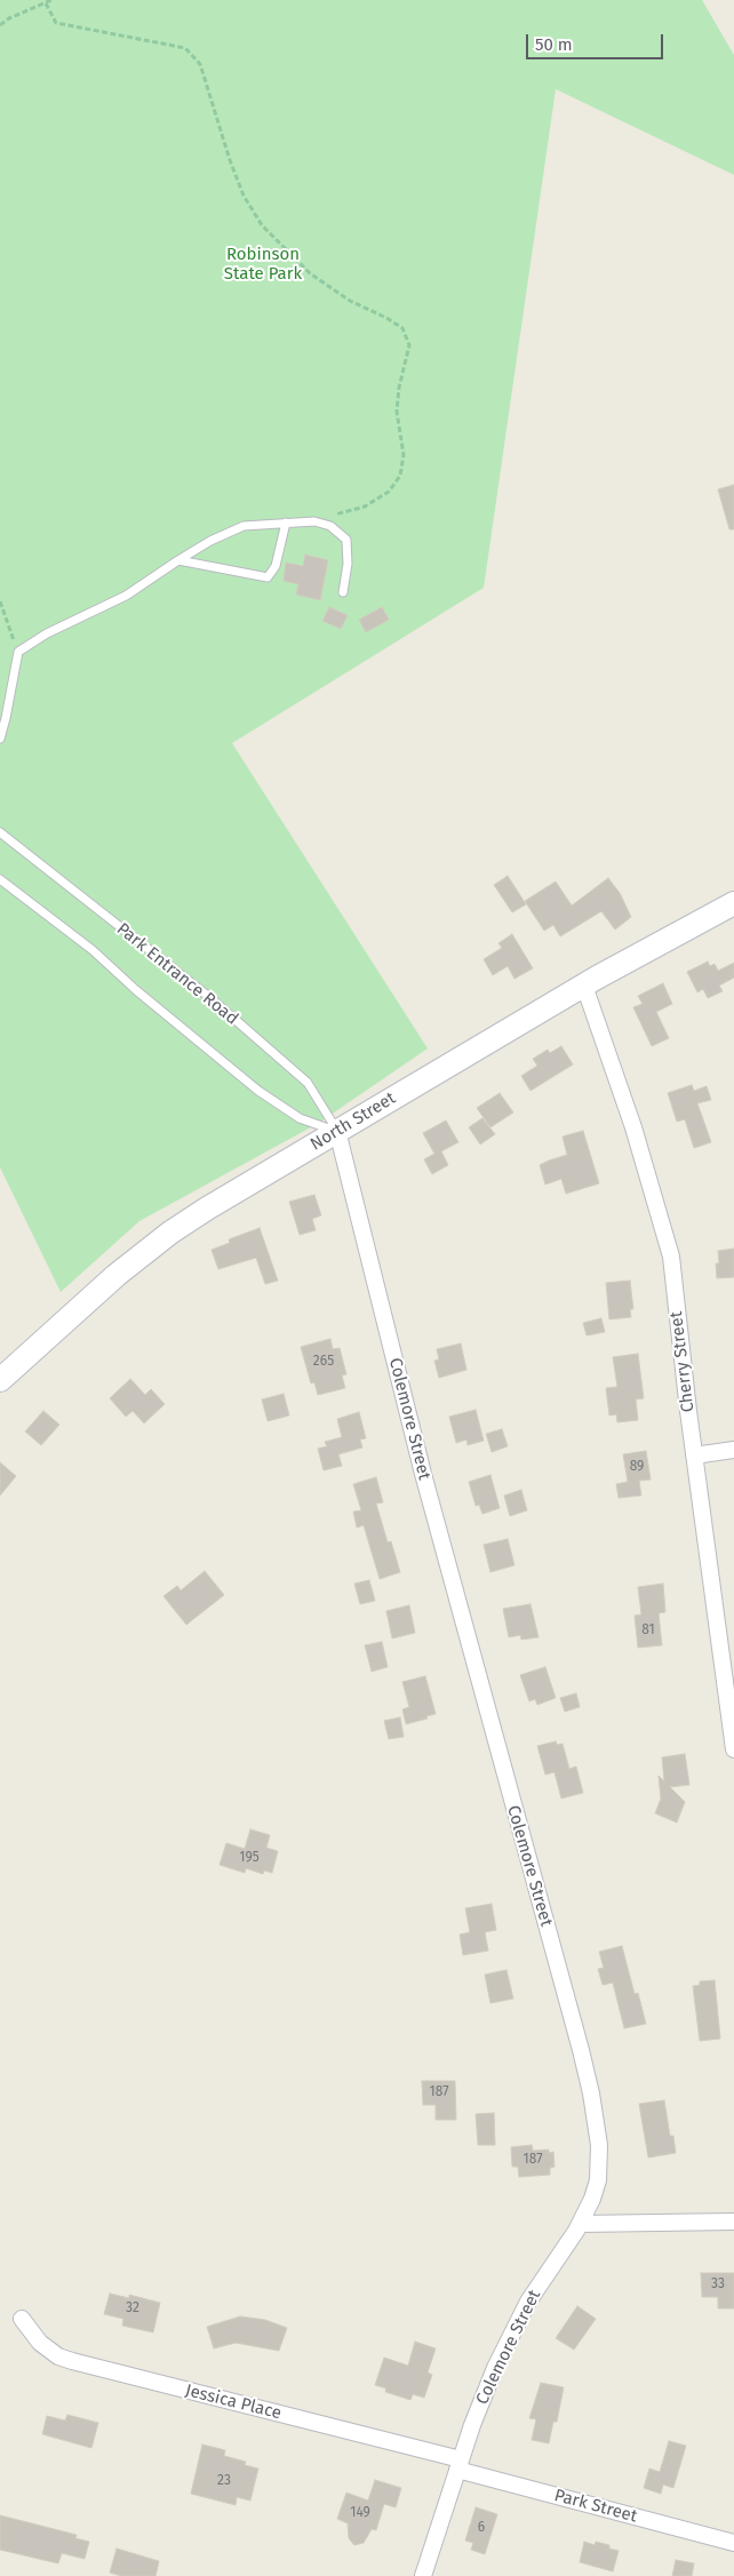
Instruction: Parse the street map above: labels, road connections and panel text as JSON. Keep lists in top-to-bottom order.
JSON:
{
  "streets": {
    "main road": ["North Street"],
    "street": [
      "Cherry Street",
      "Colemore Street",
      "Jessica Place",
      "Park Street"
    ],
    "lane": ["Park Entrance Road"]
  },
  "crossings": [
    ["Park Entrance Road", "North Street"],
    ["Park Entrance Road", "Colemore Street"],
    ["North Street", "Cherry Street"],
    ["North Street", "Colemore Street"],
    ["Colemore Street", "Jessica Place"],
    ["Colemore Street", "Park Street"],
    ["Jessica Place", "Park Street"]
  ],
  "parks": ["Robinson State Park"],
  "house_numbers": [
    "265",
    "89",
    "81",
    "195",
    "187",
    "187",
    "33",
    "32",
    "23",
    "149",
    "6"
  ],
  "scale_bar": "50 m"
}
